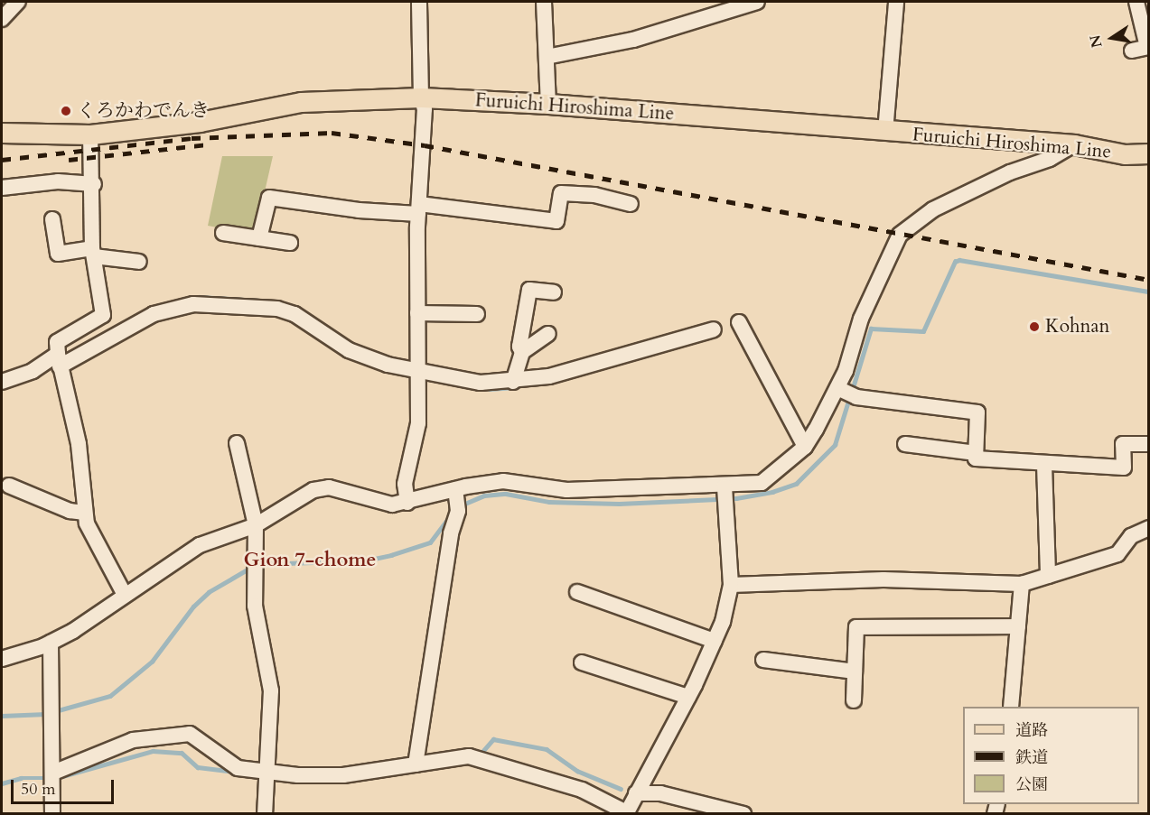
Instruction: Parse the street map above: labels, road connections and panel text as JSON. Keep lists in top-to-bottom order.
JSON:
{
  "streets": {
    "main road": ["Furuichi Hiroshima Line"]
  },
  "districts": ["Gion 7-chome"],
  "places": ["くろかわでんき", "Kohnan"],
  "legend": ["道路", "鉄道", "公園"],
  "scale_bar": "50 m",
  "north": "left"
}
